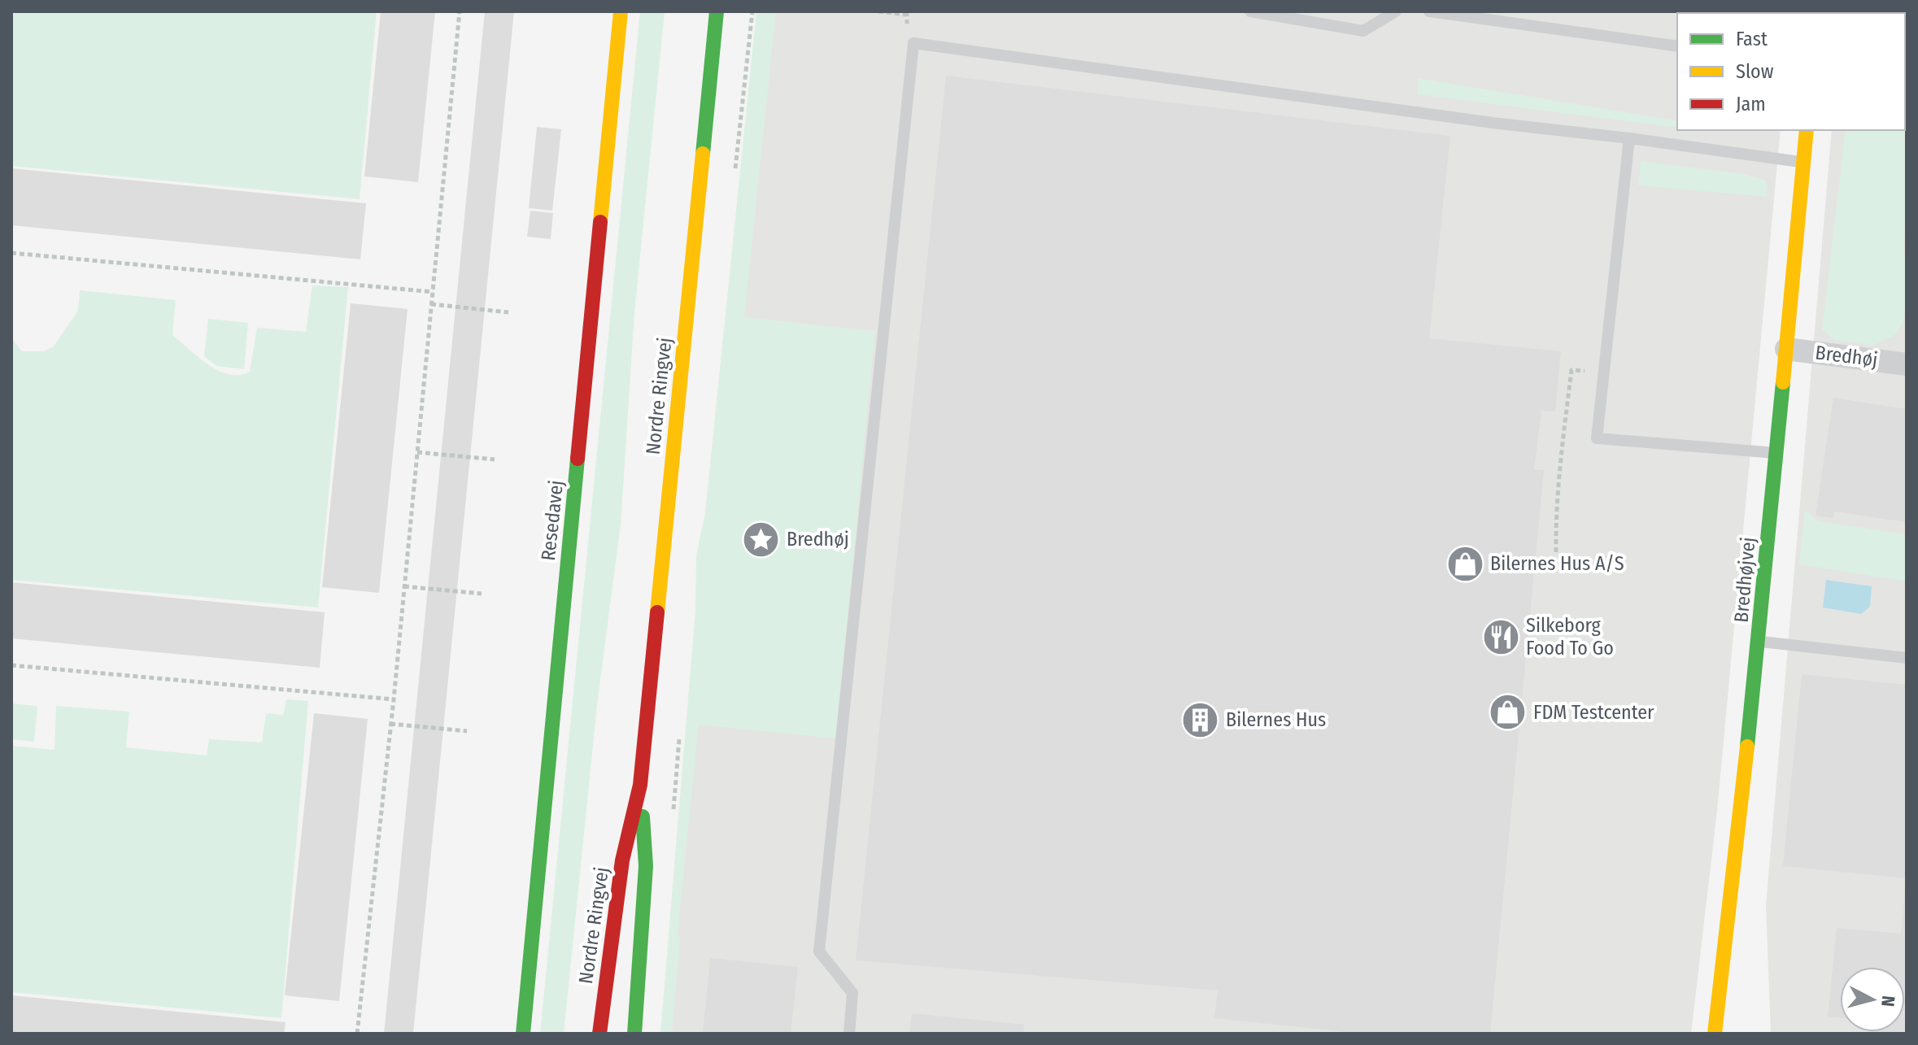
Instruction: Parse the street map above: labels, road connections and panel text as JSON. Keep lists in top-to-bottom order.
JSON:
{
  "streets": {
    "street": [
      "Bredhøj",
      "Nordre Ringvej",
      "Resedavej",
      "Bredhøjvej"
    ]
  },
  "crossings": [
    ["Bredhøj", "Bredhøjvej"]
  ],
  "places": {
    "place": ["Bredhøj"],
    "shop": ["Bilernes Hus A/S", "FDM Testcenter"],
    "restaurant": ["Silkeborg Food To Go"],
    "building": ["Bilernes Hus"]
  },
  "legend": ["Fast", "Slow", "Jam"],
  "north": "right"
}
